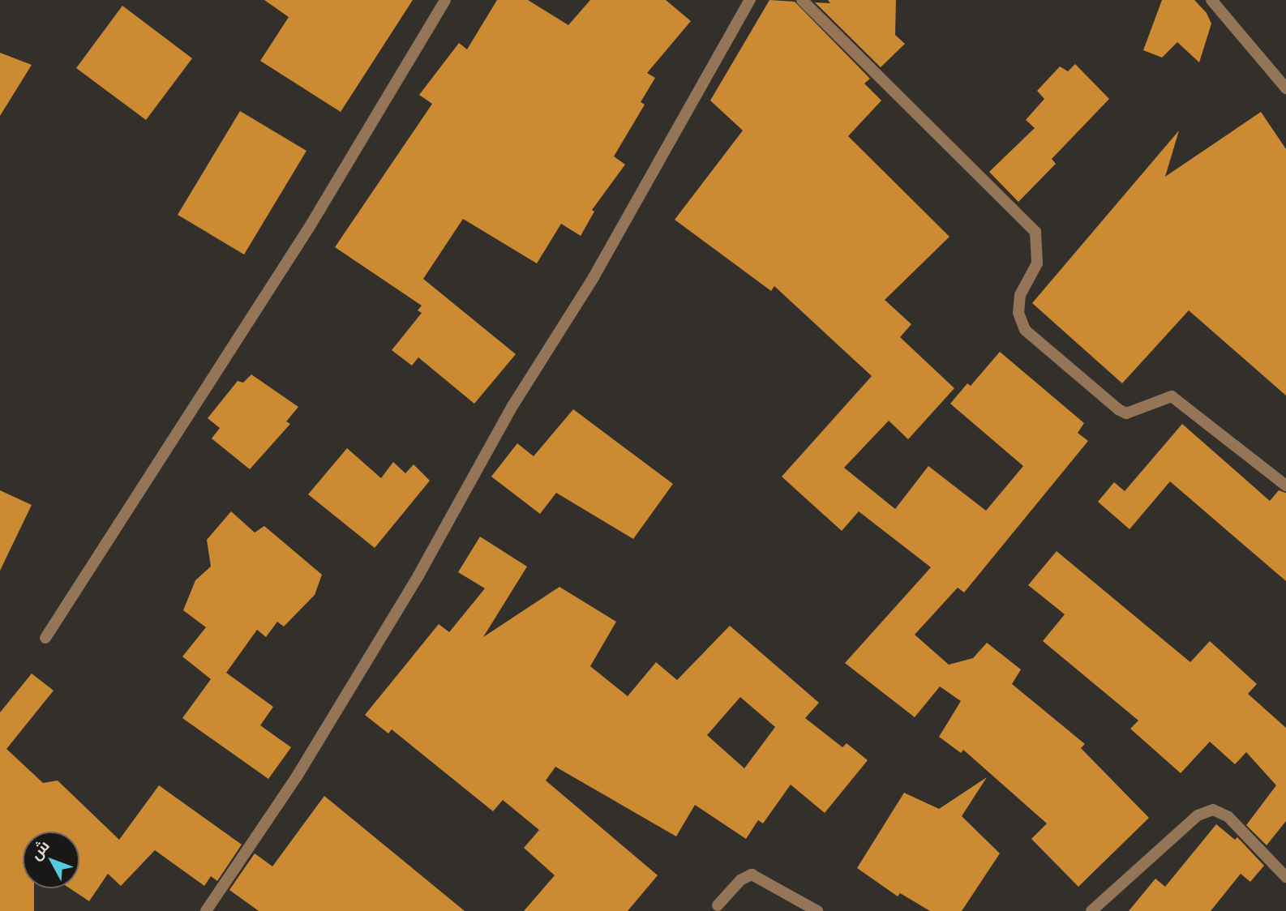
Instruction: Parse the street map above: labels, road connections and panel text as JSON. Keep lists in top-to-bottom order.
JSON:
{
  "north": "top left"
}
